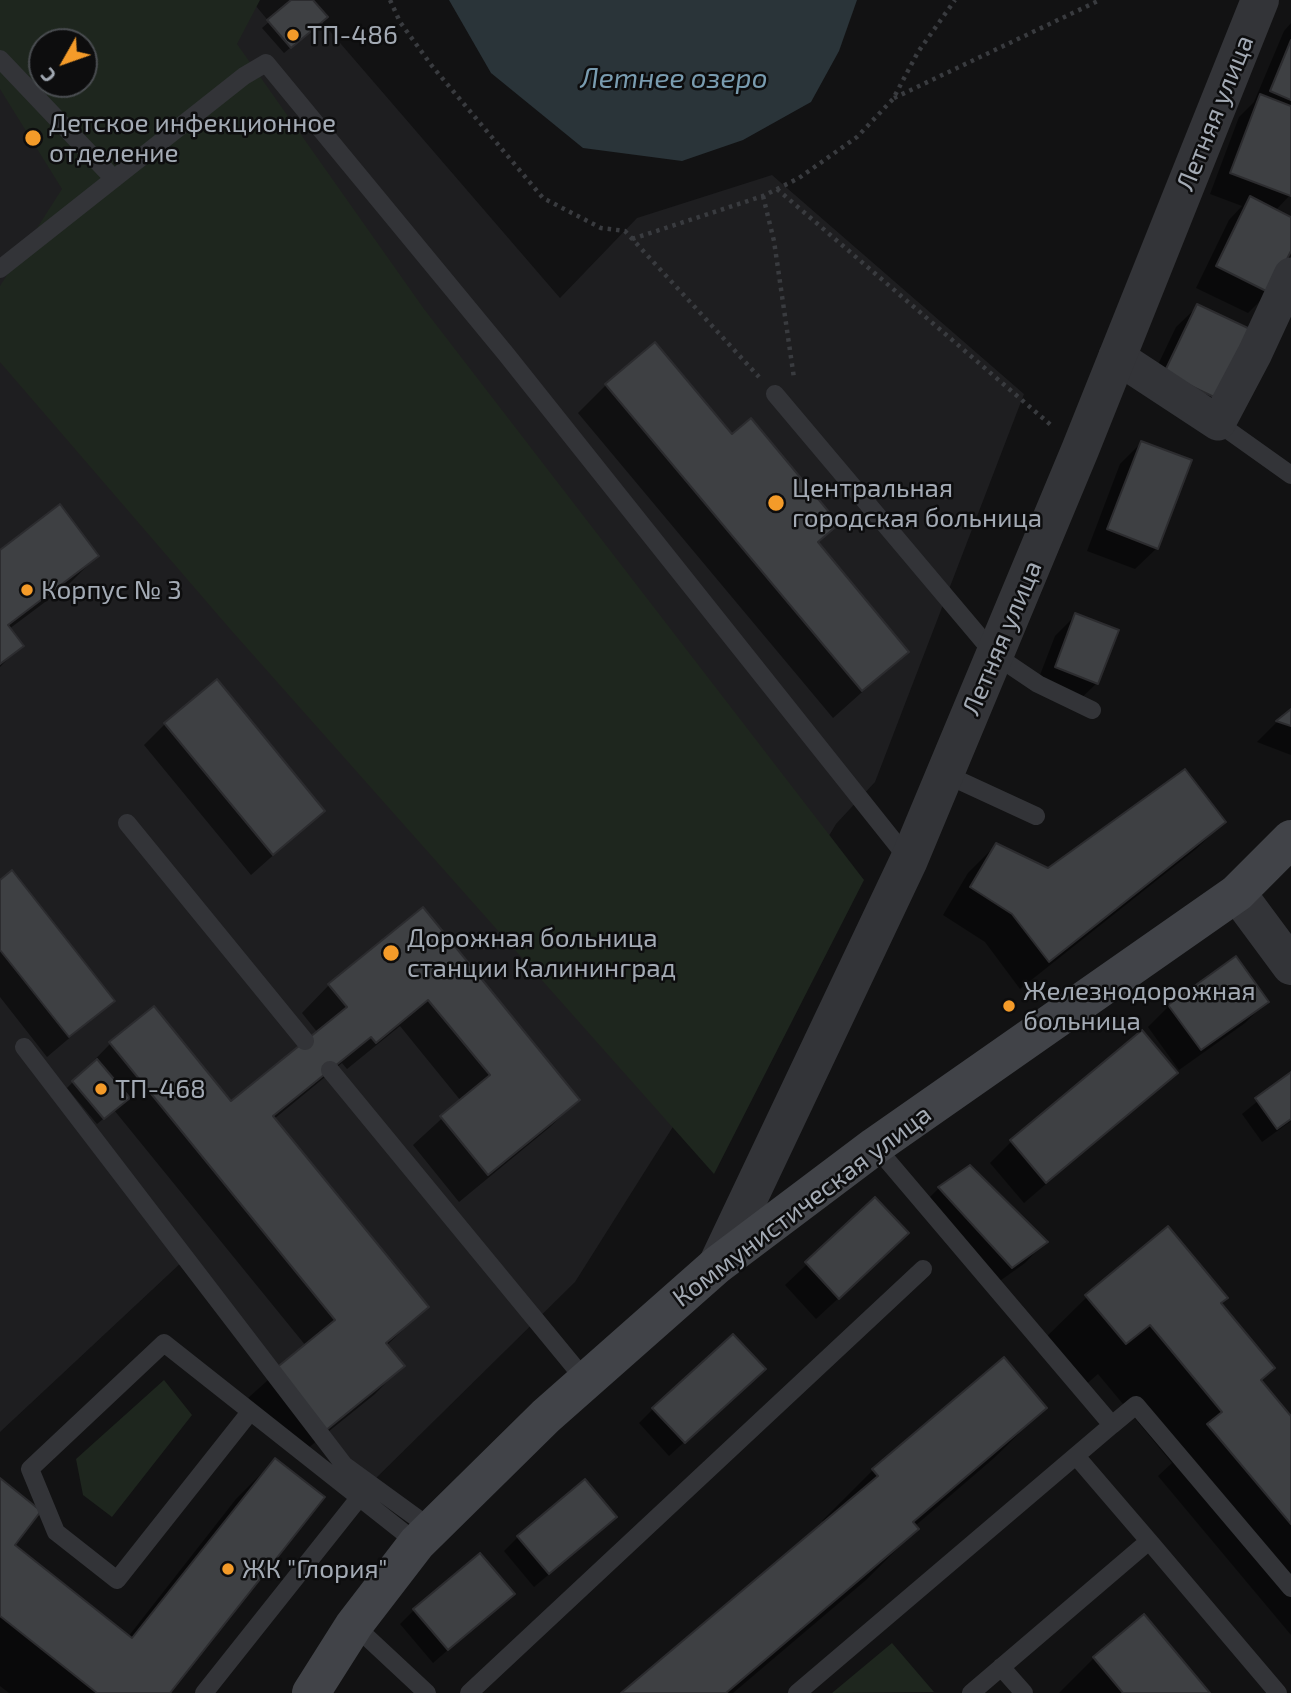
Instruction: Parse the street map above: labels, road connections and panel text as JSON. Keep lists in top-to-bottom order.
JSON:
{
  "streets": {
    "main road": ["Коммунистическая улица"],
    "street": ["Летняя улица"]
  },
  "crossings": [
    ["Летняя улица", "Коммунистическая улица"]
  ],
  "water": ["Летнее озеро"],
  "places": [
    "ТП-486",
    "Детское инфекционное отделение",
    "Центральная городская больница",
    "Корпус № 3",
    "Дорожная больница станции Калининград",
    "Железнодорожная больница",
    "ТП-468",
    "ЖК \"Глория\""
  ],
  "north": "bottom left"
}
